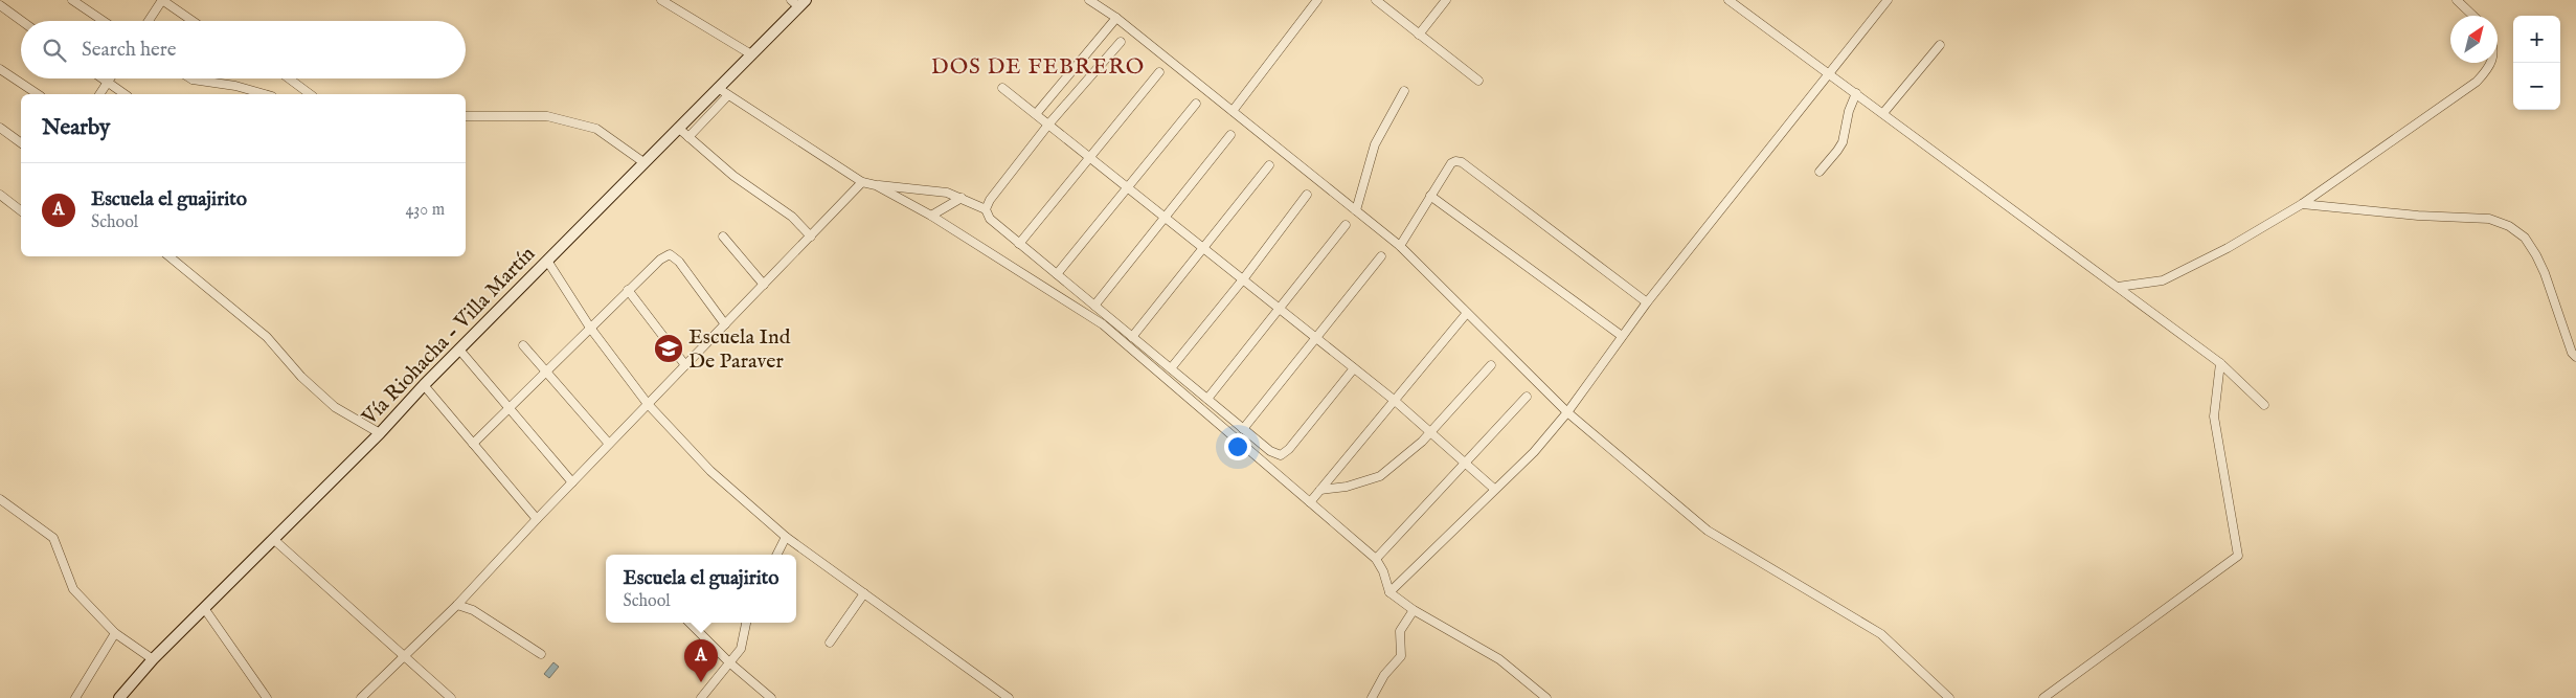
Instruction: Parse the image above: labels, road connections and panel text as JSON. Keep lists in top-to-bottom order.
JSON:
{
  "streets": {
    "main road": ["Vía Riohacha - Villa Martín"]
  },
  "districts": ["DOS DE FEBRERO"],
  "places": {
    "school or university": ["Escuela Ind De Paraver"]
  },
  "north": "top right",
  "page": {
    "map_buttons": ["+", "−"],
    "search": "Search here",
    "heading": "Nearby",
    "list": [
      {
        "mark": "A",
        "name": "Escuela el guajirito",
        "note": "School",
        "value": "430 m"
      }
    ],
    "popup": ["Escuela el guajirito", "School"],
    "pins": "A"
  }
}
